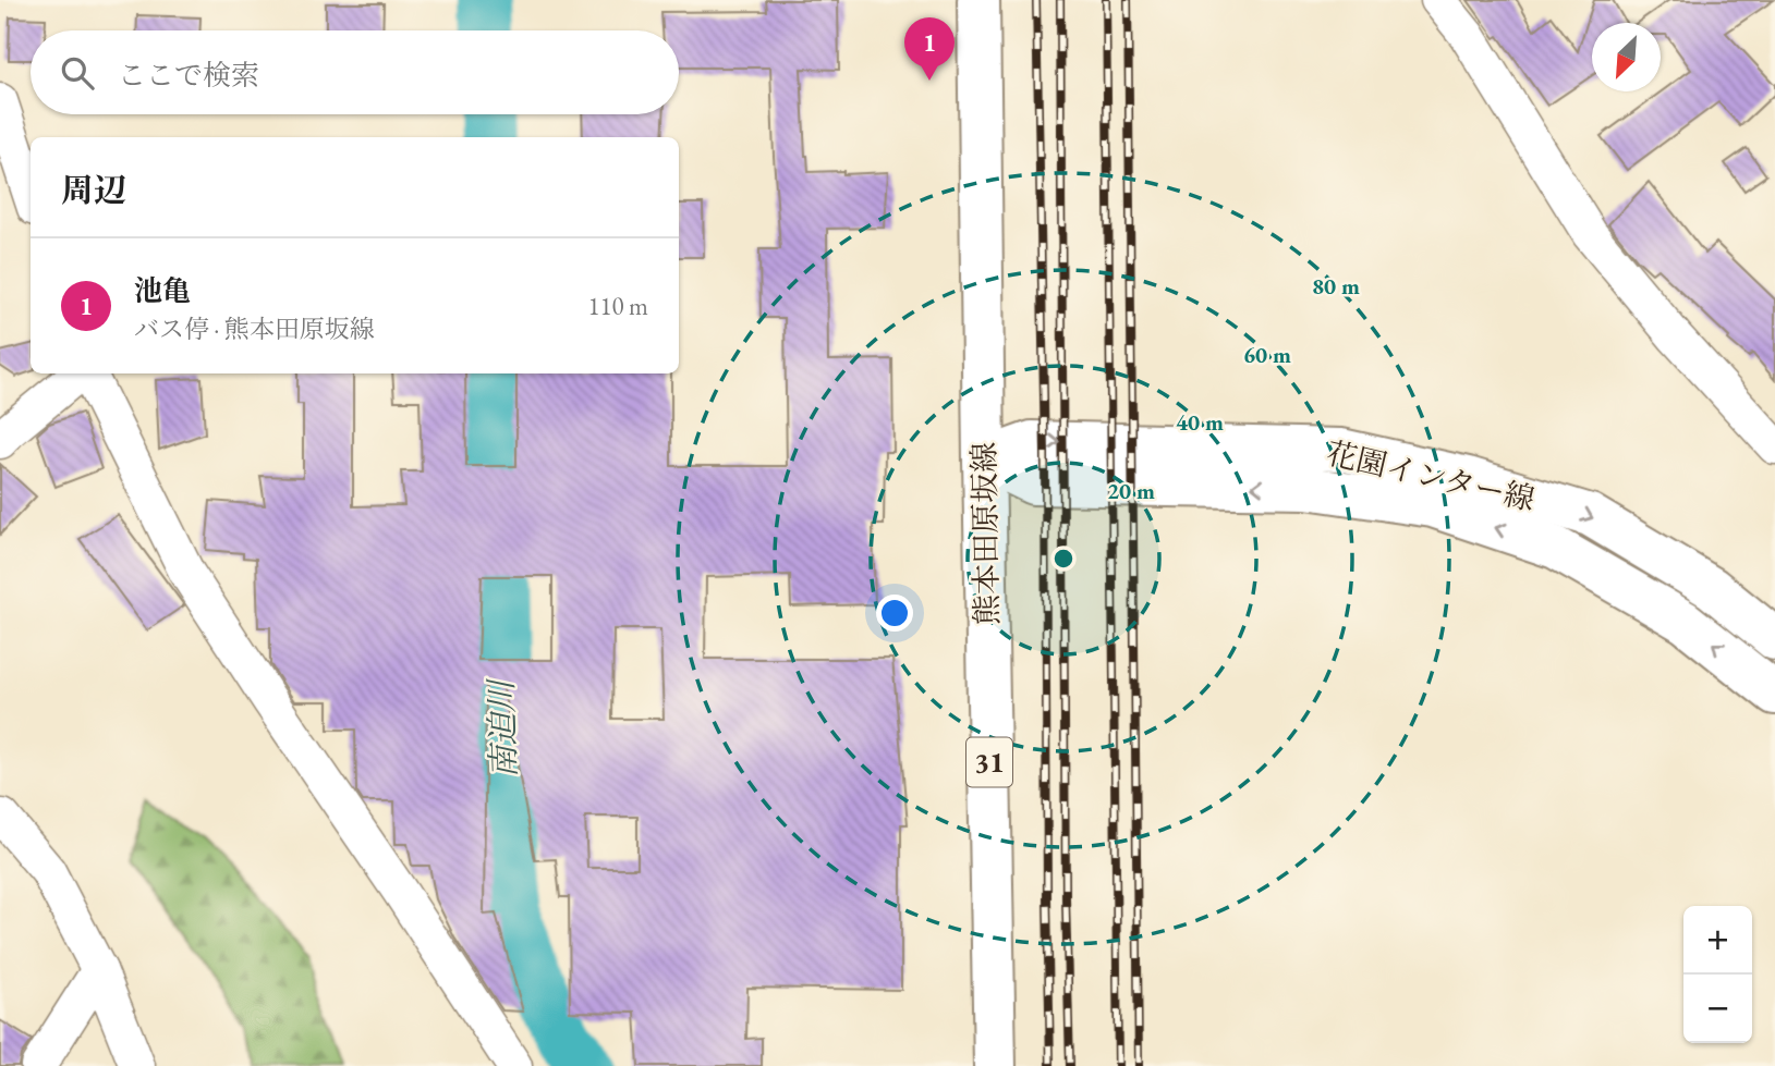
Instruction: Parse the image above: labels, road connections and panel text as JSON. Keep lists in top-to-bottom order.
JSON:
{
  "streets": {
    "main road": ["花園インター線", "熊本田原坂線", "31"]
  },
  "crossings": [
    ["花園インター線", "熊本田原坂線"]
  ],
  "water": ["南迫川"],
  "north": "bottom left",
  "page": {
    "pins": "1",
    "search": "ここで検索",
    "heading": "周辺",
    "list": [
      {
        "mark": "1",
        "name": "池亀",
        "note": "バス停 · 熊本田原坂線",
        "value": "110 m"
      }
    ],
    "map_buttons": ["+", "−"]
  },
  "rings": [
    "80 m",
    "60 m",
    "40 m",
    "20 m"
  ]
}
